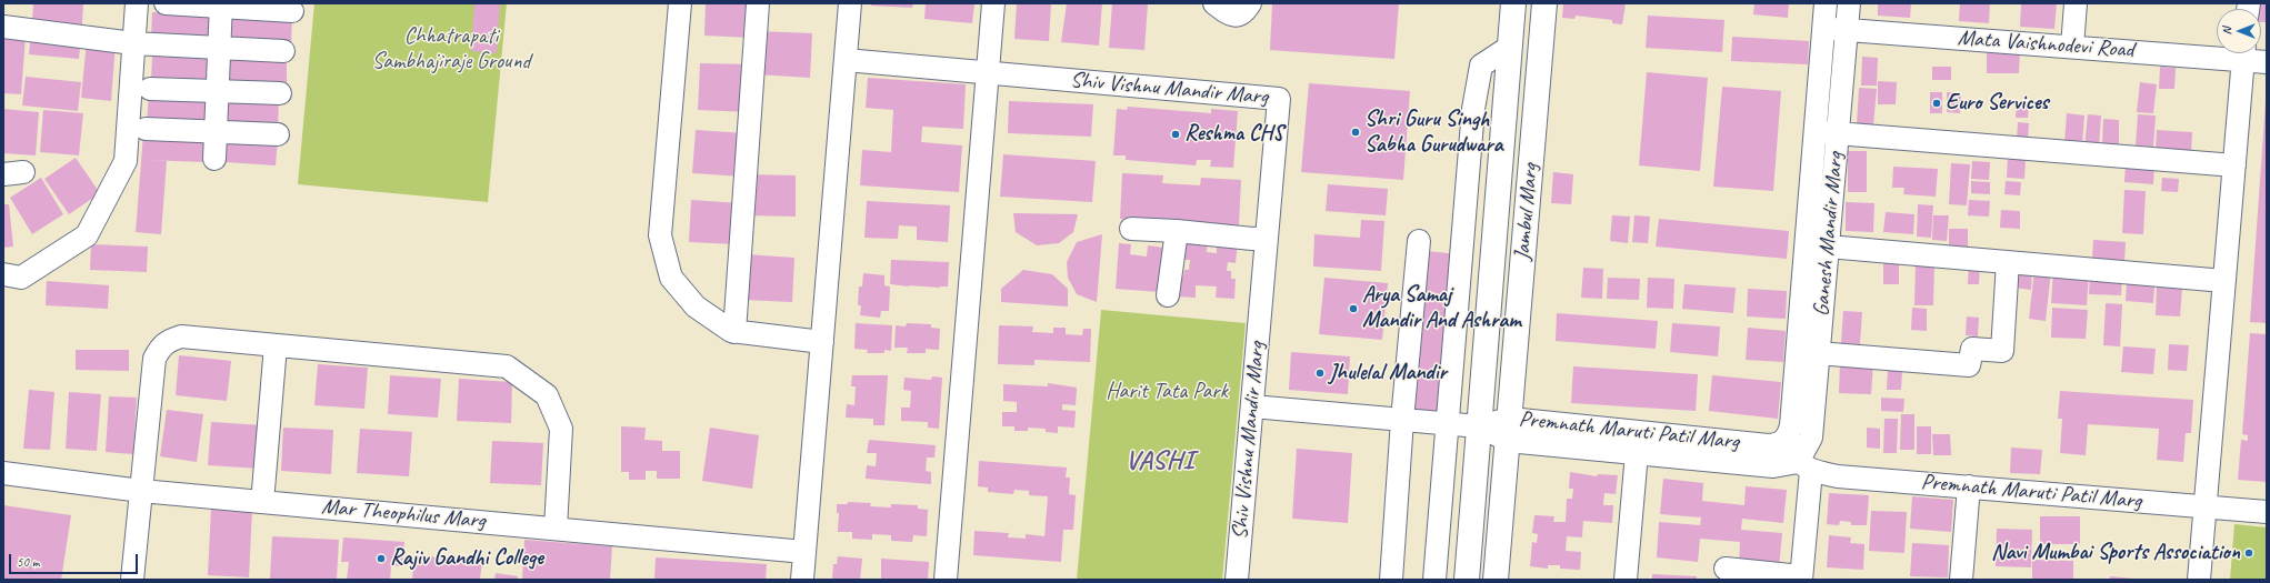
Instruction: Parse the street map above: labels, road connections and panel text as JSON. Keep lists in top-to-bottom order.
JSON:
{
  "streets": {
    "main road": ["Jambul Marg"],
    "street": [
      "Mata Vaishnodevi Road",
      "Shiv Vishnu Mandir Marg",
      "Ganesh Mandir Marg",
      "Premnath Maruti Patil Marg",
      "Mar Theophilus Marg"
    ]
  },
  "crossings": [
    ["Mata Vaishnodevi Road", "Ganesh Mandir Marg"],
    ["Shiv Vishnu Mandir Marg", "Premnath Maruti Patil Marg"],
    ["Jambul Marg", "Premnath Maruti Patil Marg"],
    ["Ganesh Mandir Marg", "Premnath Maruti Patil Marg"]
  ],
  "districts": ["VASHI"],
  "parks": ["Chhatrapati Sambhajiraje Ground", "Harit Tata Park"],
  "places": [
    "Euro Services",
    "Shri Guru Singh Sabha Gurudwara",
    "Reshma CHS",
    "Arya Samaj Mandir And Ashram",
    "Jhulelal Mandir",
    "Navi Mumbai Sports Association",
    "Rajiv Gandhi College"
  ],
  "scale_bar": "50 m",
  "north": "left"
}
